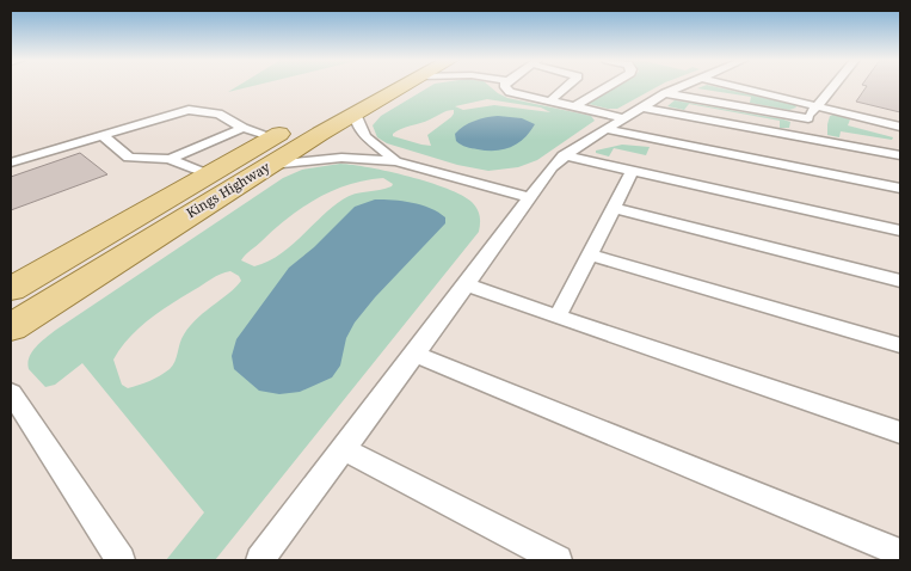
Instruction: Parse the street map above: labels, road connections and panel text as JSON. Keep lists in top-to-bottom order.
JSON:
{
  "streets": {
    "main road": ["Kings Highway"]
  }
}
